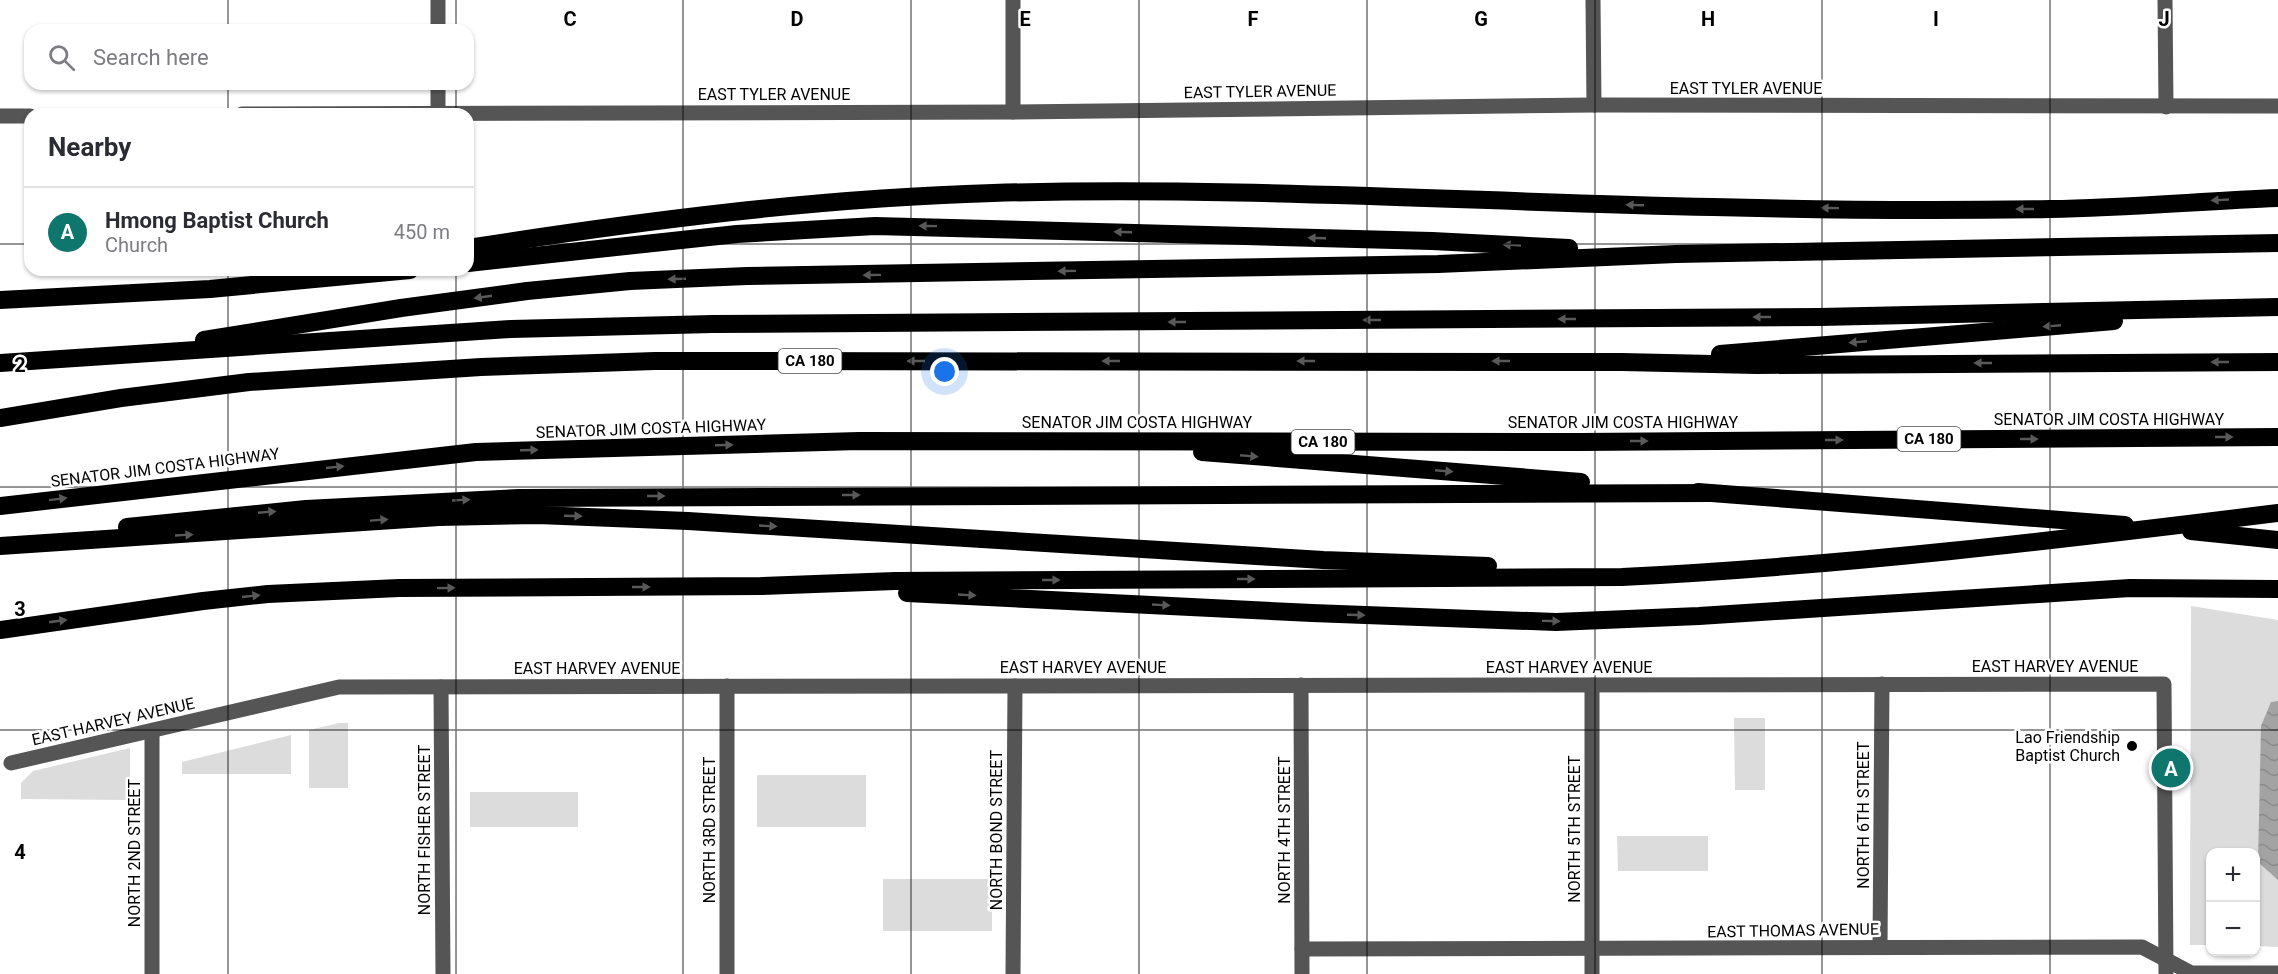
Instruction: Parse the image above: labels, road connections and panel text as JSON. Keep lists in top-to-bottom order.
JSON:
{
  "streets": {
    "highway": ["CA 180", "SENATOR JIM COSTA HIGHWAY"],
    "street": [
      "EAST TYLER AVENUE",
      "EAST HARVEY AVENUE",
      "NORTH 6TH STREET",
      "NORTH 5TH STREET",
      "NORTH FISHER STREET",
      "NORTH 3RD STREET",
      "NORTH BOND STREET",
      "NORTH 4TH STREET",
      "NORTH 2ND STREET",
      "EAST THOMAS AVENUE"
    ]
  },
  "crossings": [
    ["EAST HARVEY AVENUE", "NORTH 6TH STREET"],
    ["EAST HARVEY AVENUE", "NORTH 5TH STREET"],
    ["EAST HARVEY AVENUE", "NORTH FISHER STREET"],
    ["EAST HARVEY AVENUE", "NORTH 3RD STREET"],
    ["EAST HARVEY AVENUE", "NORTH BOND STREET"],
    ["EAST HARVEY AVENUE", "NORTH 4TH STREET"],
    ["EAST HARVEY AVENUE", "NORTH 2ND STREET"],
    ["EAST HARVEY AVENUE", "EAST THOMAS AVENUE"],
    ["NORTH 6TH STREET", "EAST THOMAS AVENUE"],
    ["NORTH 5TH STREET", "EAST THOMAS AVENUE"],
    ["NORTH 4TH STREET", "EAST THOMAS AVENUE"]
  ],
  "places": ["Lao Friendship Baptist Church"],
  "page": {
    "search": "Search here",
    "heading": "Nearby",
    "list": [
      {
        "mark": "A",
        "name": "Hmong Baptist Church",
        "note": "Church",
        "value": "450 m"
      }
    ],
    "pins": "A",
    "map_buttons": ["+", "−"]
  },
  "grid": {
    "columns": [
      "C",
      "D",
      "E",
      "F",
      "G",
      "H",
      "I",
      "J"
    ],
    "rows": ["2", "3", "4"]
  }
}
